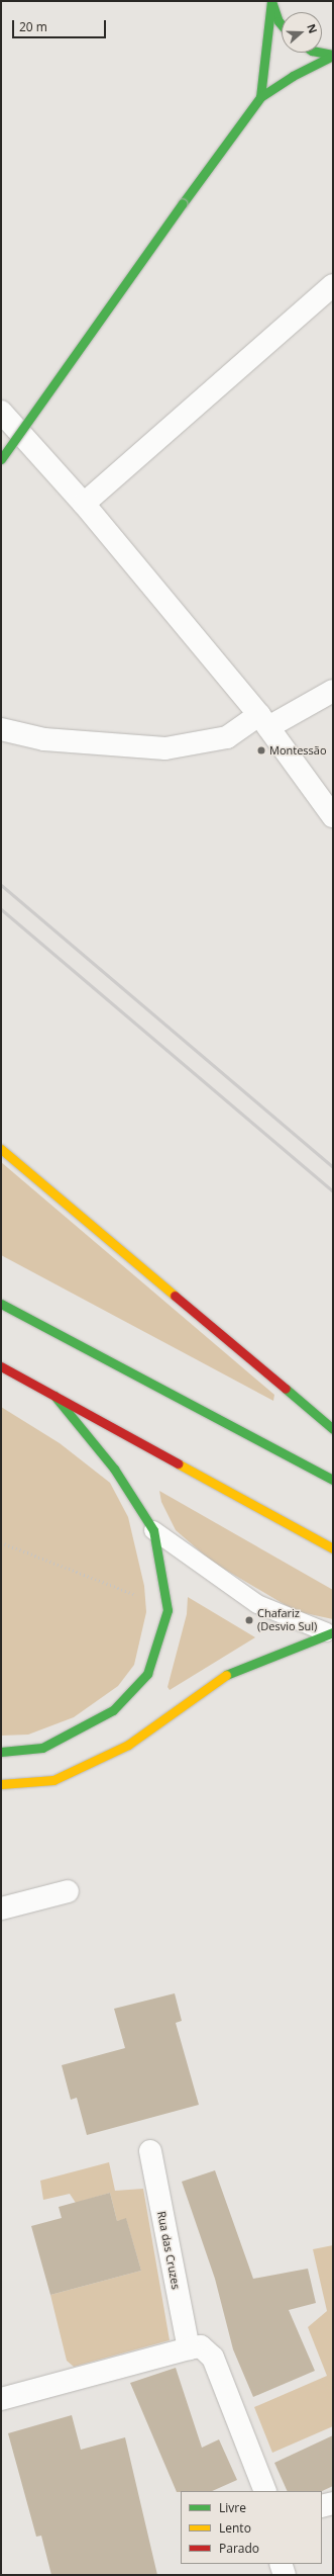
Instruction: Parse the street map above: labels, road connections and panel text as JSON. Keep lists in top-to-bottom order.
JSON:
{
  "streets": {
    "street": ["Rua das Cruzes"]
  },
  "places": ["Montessão", "Chafariz (Desvio Sul)"],
  "legend": ["Livre", "Lento", "Parado"],
  "scale_bar": "20 m",
  "north": "right"
}
